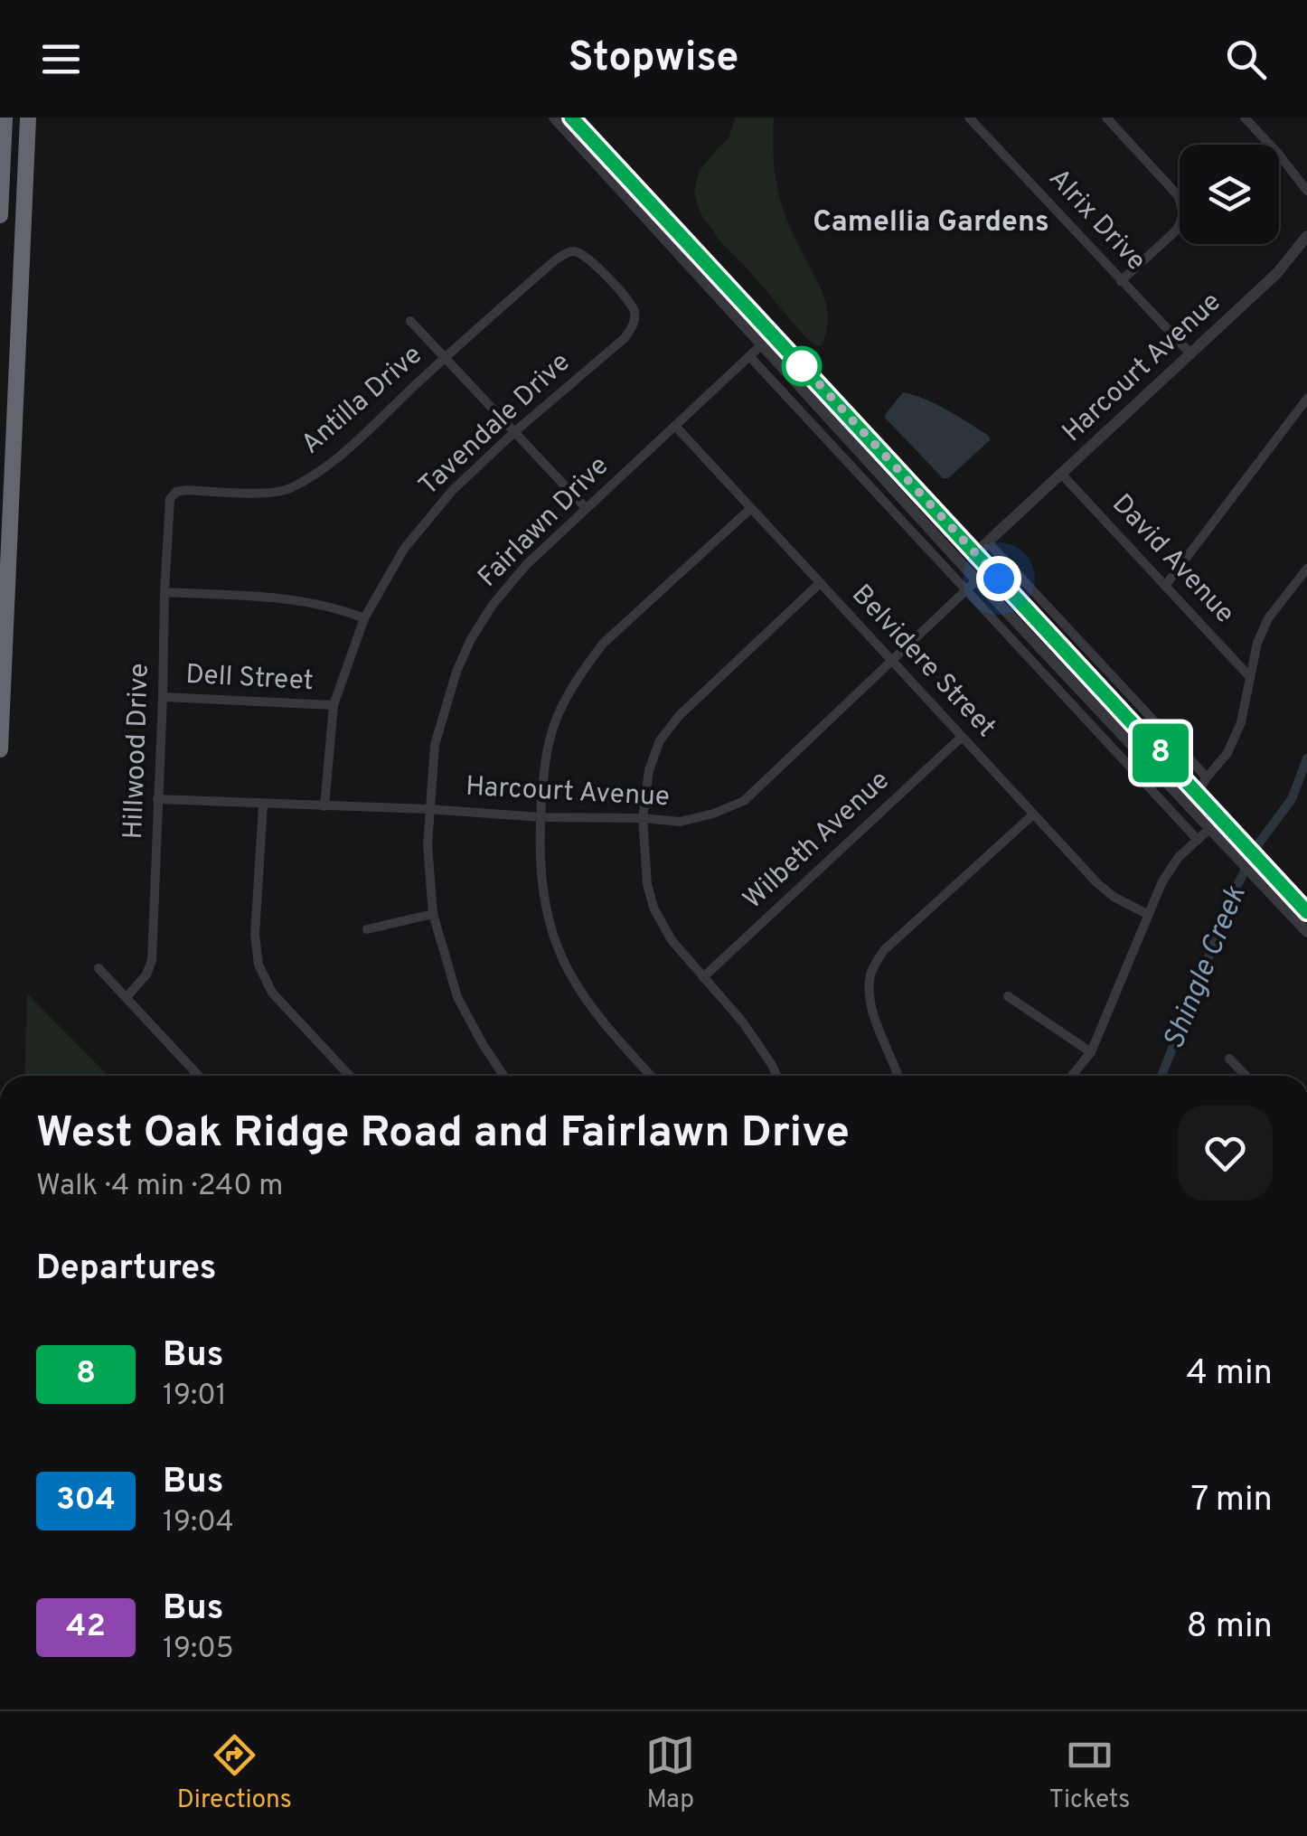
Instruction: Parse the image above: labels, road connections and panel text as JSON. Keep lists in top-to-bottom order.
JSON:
{
  "streets": {
    "street": [
      "Alrix Drive",
      "Harcourt Avenue",
      "Antilla Drive",
      "Tavendale Drive",
      "Fairlawn Drive",
      "David Avenue",
      "Belvidere Street",
      "Dell Street",
      "Hillwood Drive",
      "Wilbeth Avenue"
    ]
  },
  "crossings": [
    ["Alrix Drive", "Harcourt Avenue"],
    ["Harcourt Avenue", "Tavendale Drive"],
    ["Harcourt Avenue", "Fairlawn Drive"],
    ["Harcourt Avenue", "David Avenue"],
    ["Harcourt Avenue", "Belvidere Street"],
    ["Harcourt Avenue", "Hillwood Drive"],
    ["Antilla Drive", "Tavendale Drive"],
    ["Antilla Drive", "Hillwood Drive"],
    ["Tavendale Drive", "Dell Street"],
    ["Fairlawn Drive", "Belvidere Street"],
    ["Belvidere Street", "Wilbeth Avenue"],
    ["Dell Street", "Hillwood Drive"]
  ],
  "districts": ["Camellia Gardens"],
  "water": ["Shingle Creek"],
  "lines": ["bus line 8"],
  "page": {
    "header": "Stopwise",
    "on_map": "8",
    "heading": [
      ["West Oak Ridge Road and Fairlawn Drive", "Walk · 4 min · 240 m"],
      "Departures"
    ],
    "list": [
      {
        "mark": "8",
        "name": "Bus",
        "note": "19:01",
        "value": "4 min"
      },
      {
        "mark": "304",
        "name": "Bus",
        "note": "19:04",
        "value": "7 min"
      },
      {
        "mark": "42",
        "name": "Bus",
        "note": "19:05",
        "value": "8 min"
      }
    ],
    "tabs": ["Directions", "Map", "Tickets"]
  }
}
